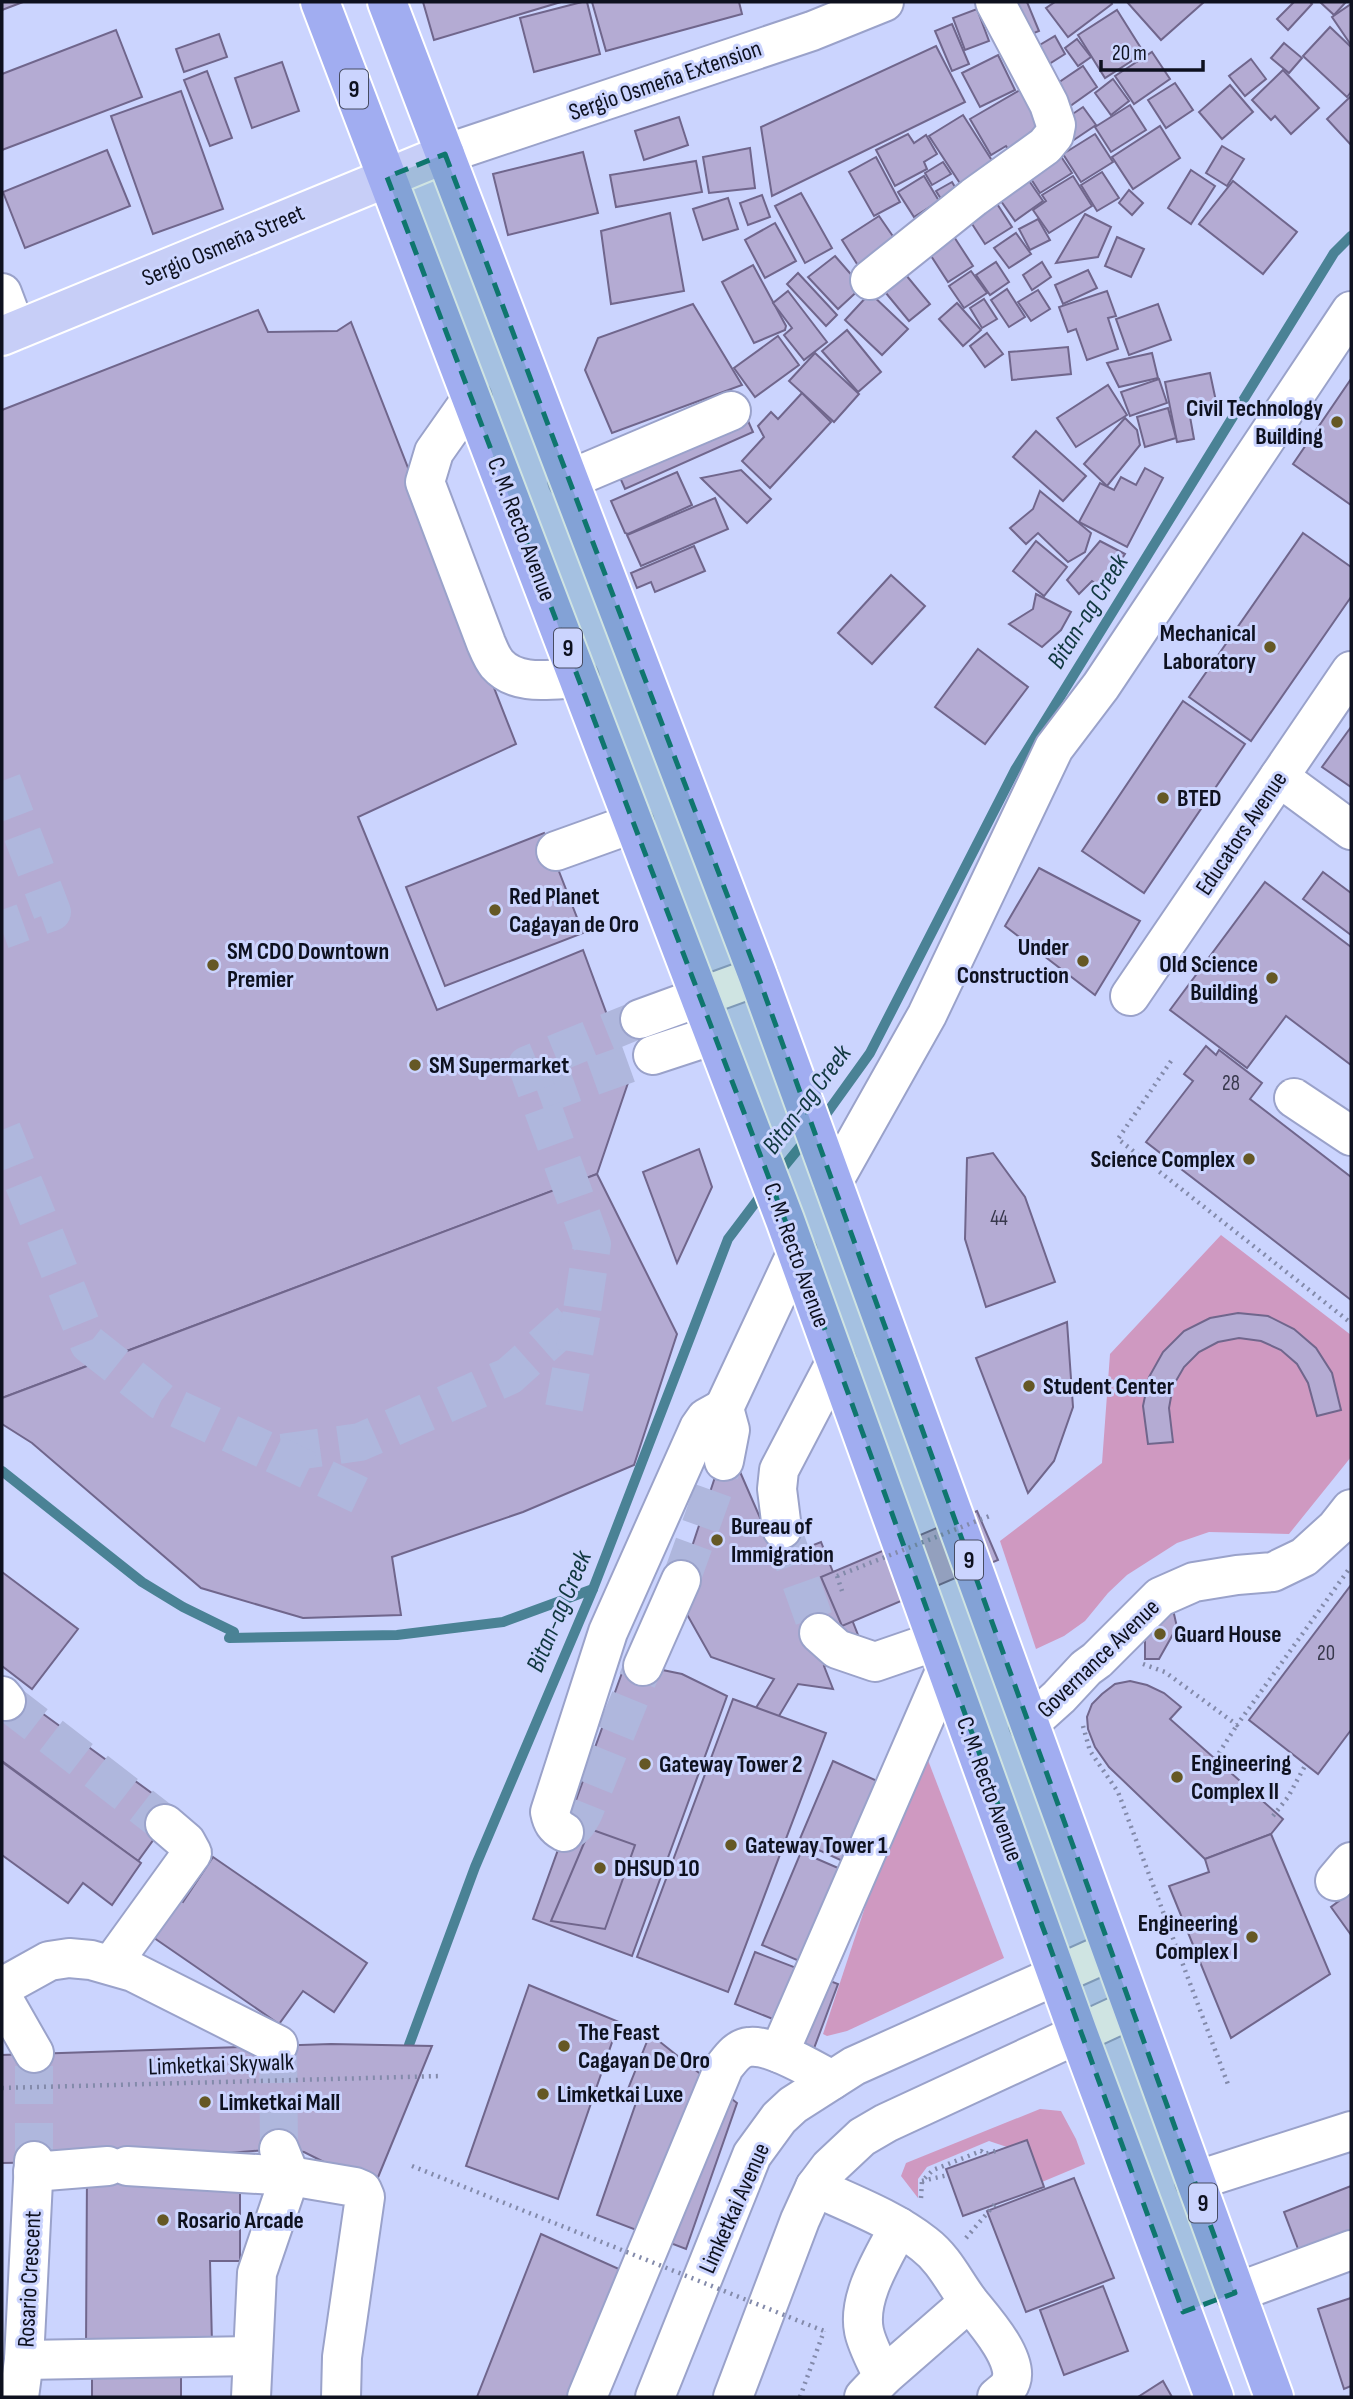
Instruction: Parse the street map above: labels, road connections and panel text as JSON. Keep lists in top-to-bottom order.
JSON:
{
  "streets": {
    "highway": ["9", "C. M. Recto Avenue"],
    "main road": ["Sergio Osmeña Street"],
    "street": [
      "Sergio Osmeña Extension",
      "Educators Avenue",
      "Governance Avenue",
      "Limketkai Avenue",
      "Rosario Crescent"
    ],
    "path": ["Limketkai Skywalk"]
  },
  "crossings": [
    ["Sergio Osmeña Extension", "9"],
    ["Sergio Osmeña Extension", "Sergio Osmeña Street"],
    ["9", "Sergio Osmeña Street"],
    ["9", "Governance Avenue"],
    ["9", "Limketkai Avenue"],
    ["Sergio Osmeña Street", "C. M. Recto Avenue"],
    ["C. M. Recto Avenue", "Limketkai Avenue"]
  ],
  "water": ["Bitan-ag Creek"],
  "places": [
    "Civil Technology Building",
    "Mechanical Laboratory",
    "BTED",
    "Red Planet Cagayan de Oro",
    "Under Construction",
    "SM CDO Downtown Premier",
    "Old Science Building",
    "SM Supermarket",
    "Science Complex",
    "Student Center",
    "Bureau of Immigration",
    "Guard House",
    "Gateway Tower 2",
    "Engineering Complex II",
    "Gateway Tower 1",
    "DHSUD 10",
    "Engineering Complex I",
    "The Feast Cagayan De Oro",
    "Limketkai Luxe",
    "Limketkai Mall",
    "Rosario Arcade"
  ],
  "house_numbers": ["28", "44", "20"],
  "scale_bar": "20 m"
}
